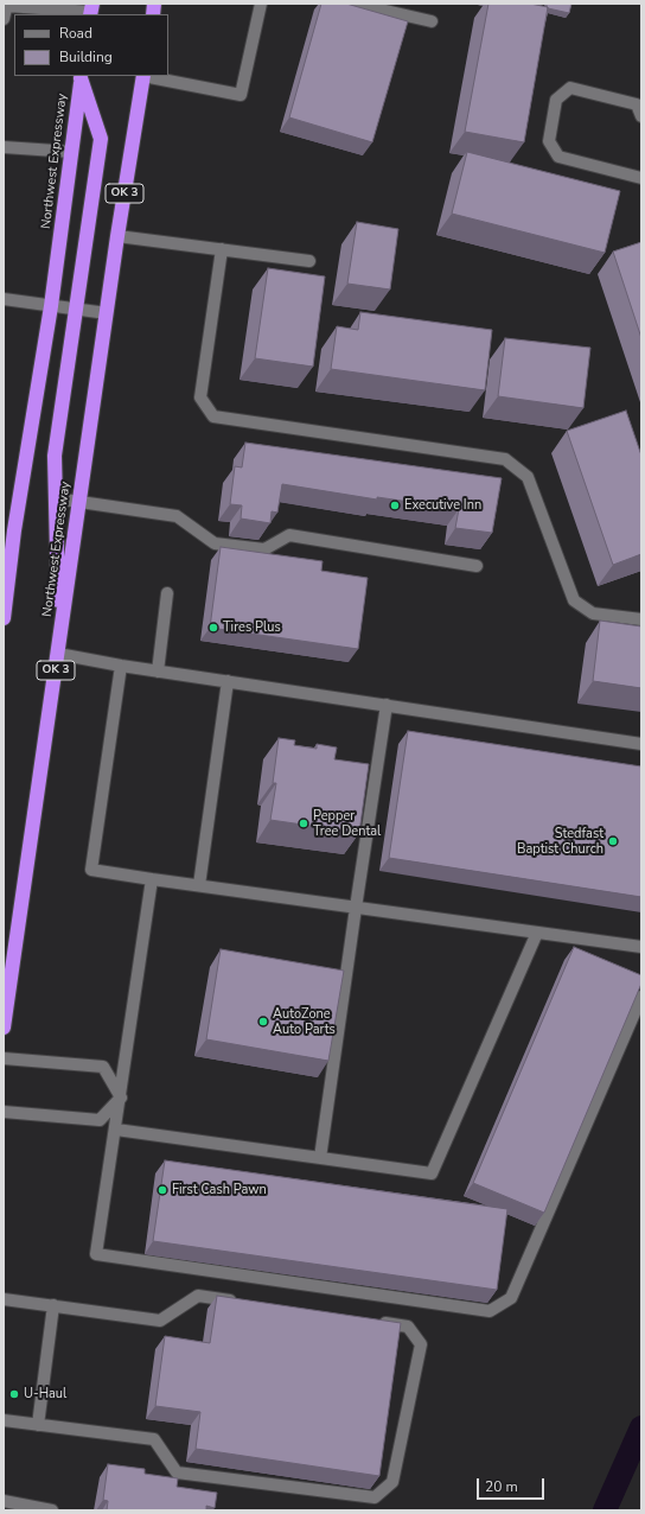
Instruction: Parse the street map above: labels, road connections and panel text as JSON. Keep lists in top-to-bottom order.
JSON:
{
  "streets": {
    "highway": ["Northwest Expressway", "OK 3"]
  },
  "places": [
    "Executive Inn",
    "Tires Plus",
    "Pepper Tree Dental",
    "Stedfast Baptist Church",
    "AutoZone Auto Parts",
    "First Cash Pawn",
    "U-Haul"
  ],
  "legend": ["Road", "Building"],
  "scale_bar": "20 m"
}
